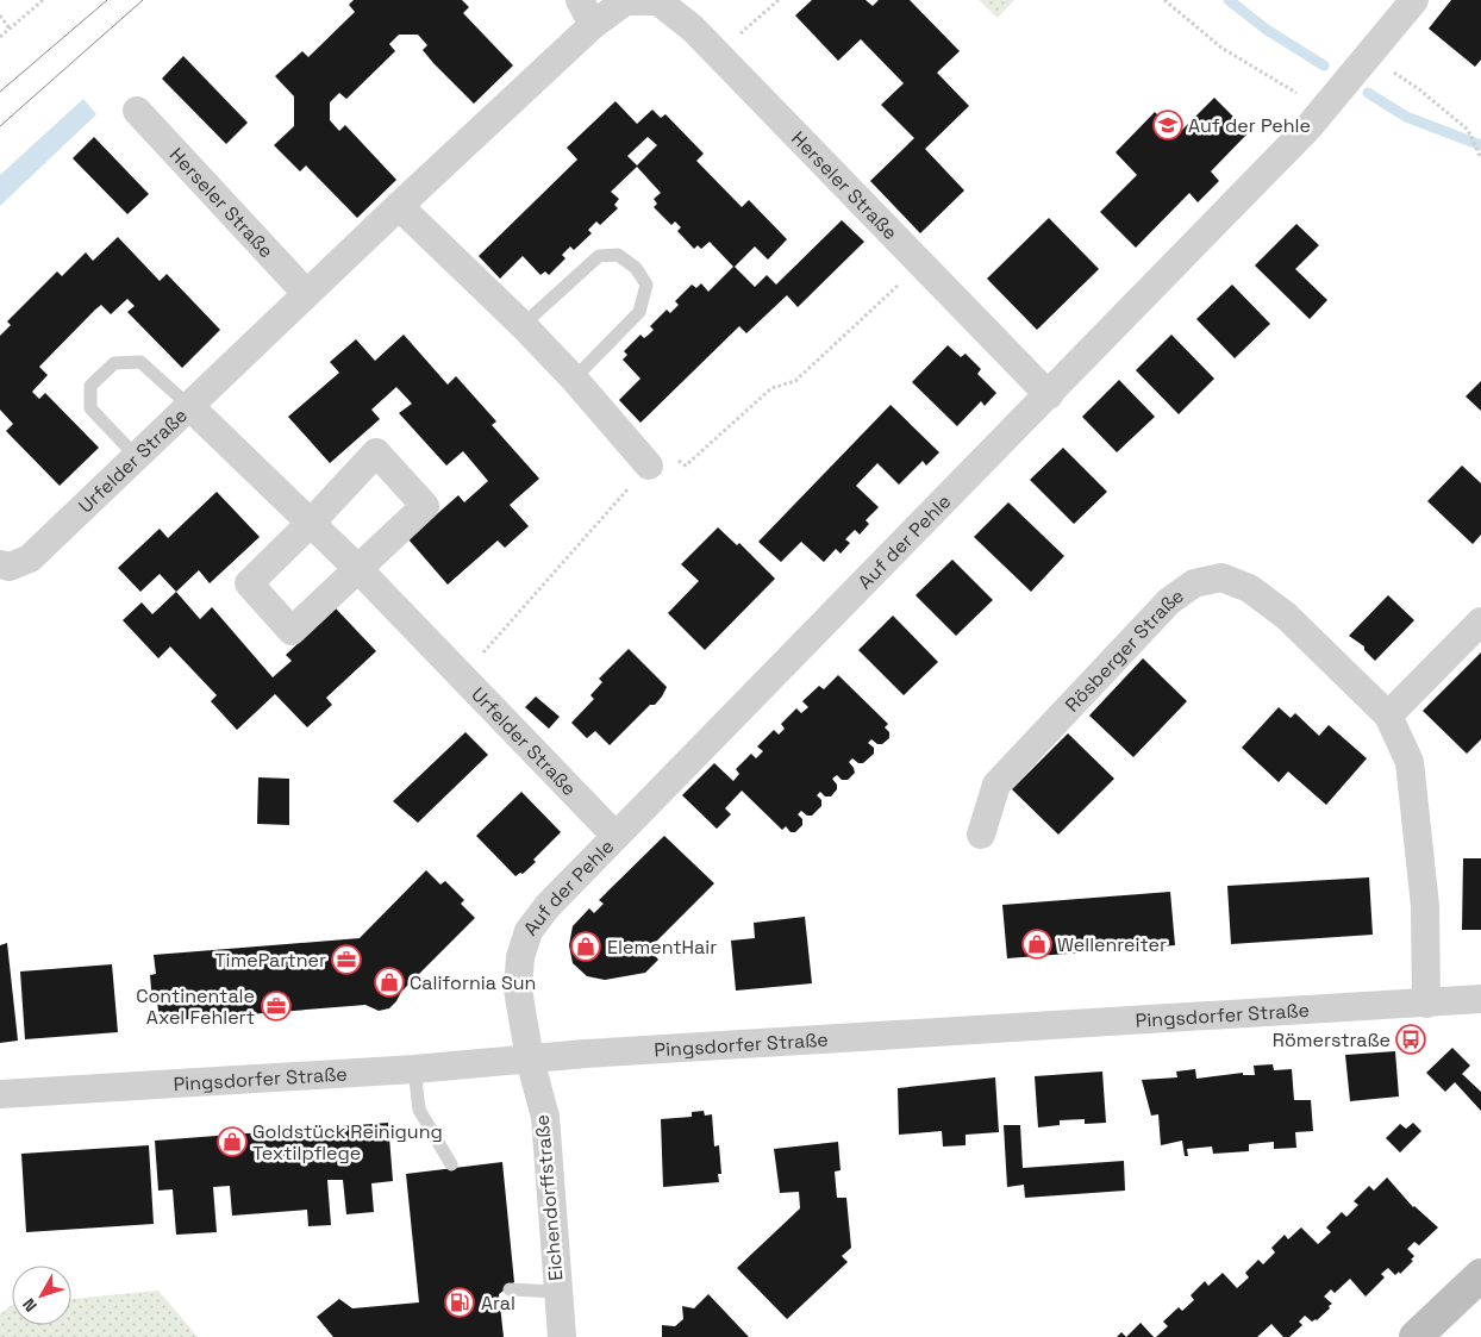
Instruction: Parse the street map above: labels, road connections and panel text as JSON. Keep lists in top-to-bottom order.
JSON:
{
  "streets": {
    "street": [
      "Herseler Straße",
      "Urfelder Straße",
      "Auf der Pehle",
      "Rösberger Straße",
      "Pingsdorfer Straße",
      "Eichendorffstraße"
    ]
  },
  "crossings": [
    ["Herseler Straße", "Urfelder Straße"],
    ["Herseler Straße", "Auf der Pehle"],
    ["Urfelder Straße", "Auf der Pehle"],
    ["Auf der Pehle", "Pingsdorfer Straße"],
    ["Auf der Pehle", "Eichendorffstraße"],
    ["Rösberger Straße", "Pingsdorfer Straße"],
    ["Pingsdorfer Straße", "Eichendorffstraße"]
  ],
  "places": {
    "school or university": ["Auf der Pehle"],
    "shop": [
      "Wellenreiter",
      "ElementHair",
      "California Sun",
      "Goldstück Reinigung Textilpflege"
    ],
    "office": ["TimePartner", "Continentale Axel Fehlert"],
    "bus stop": ["Römerstraße"],
    "fuel station": ["Aral"]
  },
  "north": "bottom left"
}
